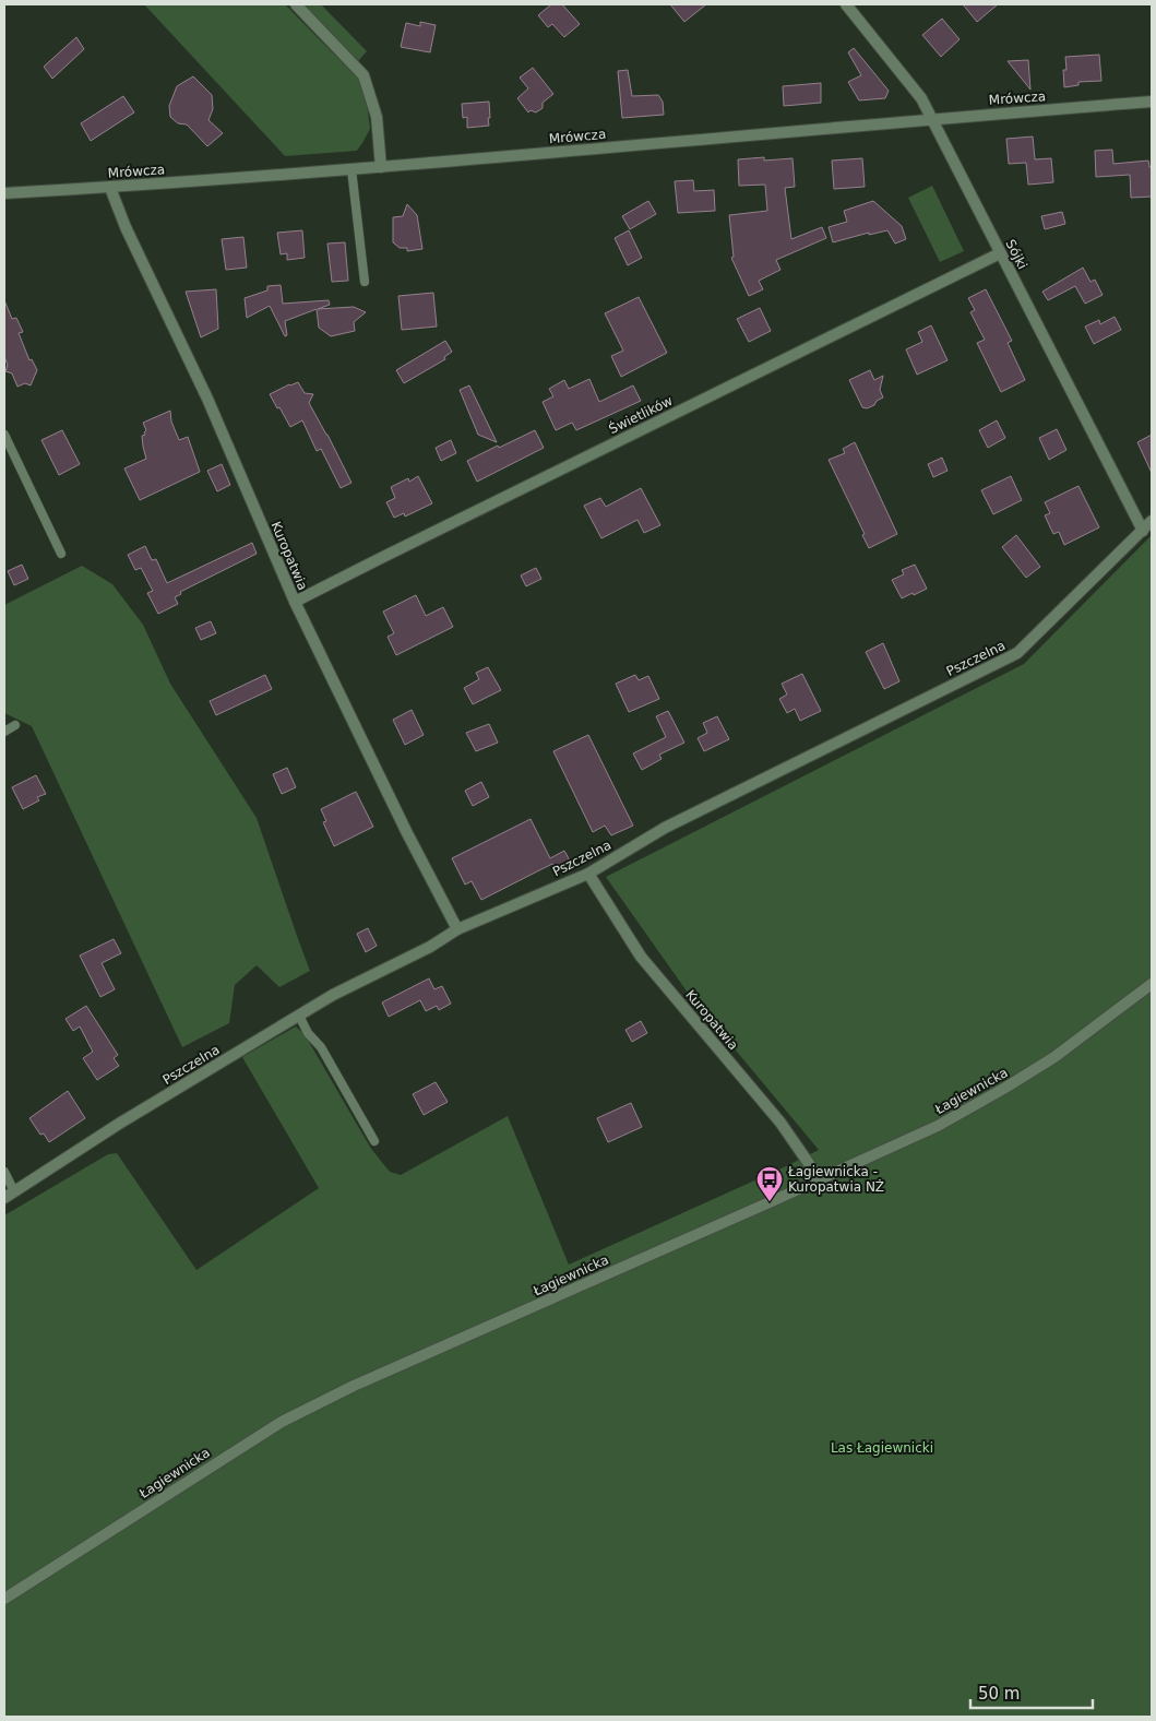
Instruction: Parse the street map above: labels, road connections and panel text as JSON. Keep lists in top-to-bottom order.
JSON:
{
  "streets": {
    "street": [
      "Mrówcza",
      "Sójki",
      "Świetlików",
      "Kuropatwia",
      "Pszczelna",
      "Łagiewnicka"
    ]
  },
  "crossings": [
    ["Mrówcza", "Sójki"],
    ["Mrówcza", "Kuropatwia"],
    ["Sójki", "Świetlików"],
    ["Sójki", "Pszczelna"],
    ["Świetlików", "Kuropatwia"],
    ["Kuropatwia", "Pszczelna"],
    ["Kuropatwia", "Łagiewnicka"]
  ],
  "parks": ["Las Łagiewnicki"],
  "places": {
    "bus stop": ["Łagiewnicka - Kuropatwia NŻ"]
  },
  "scale_bar": "50 m"
}
